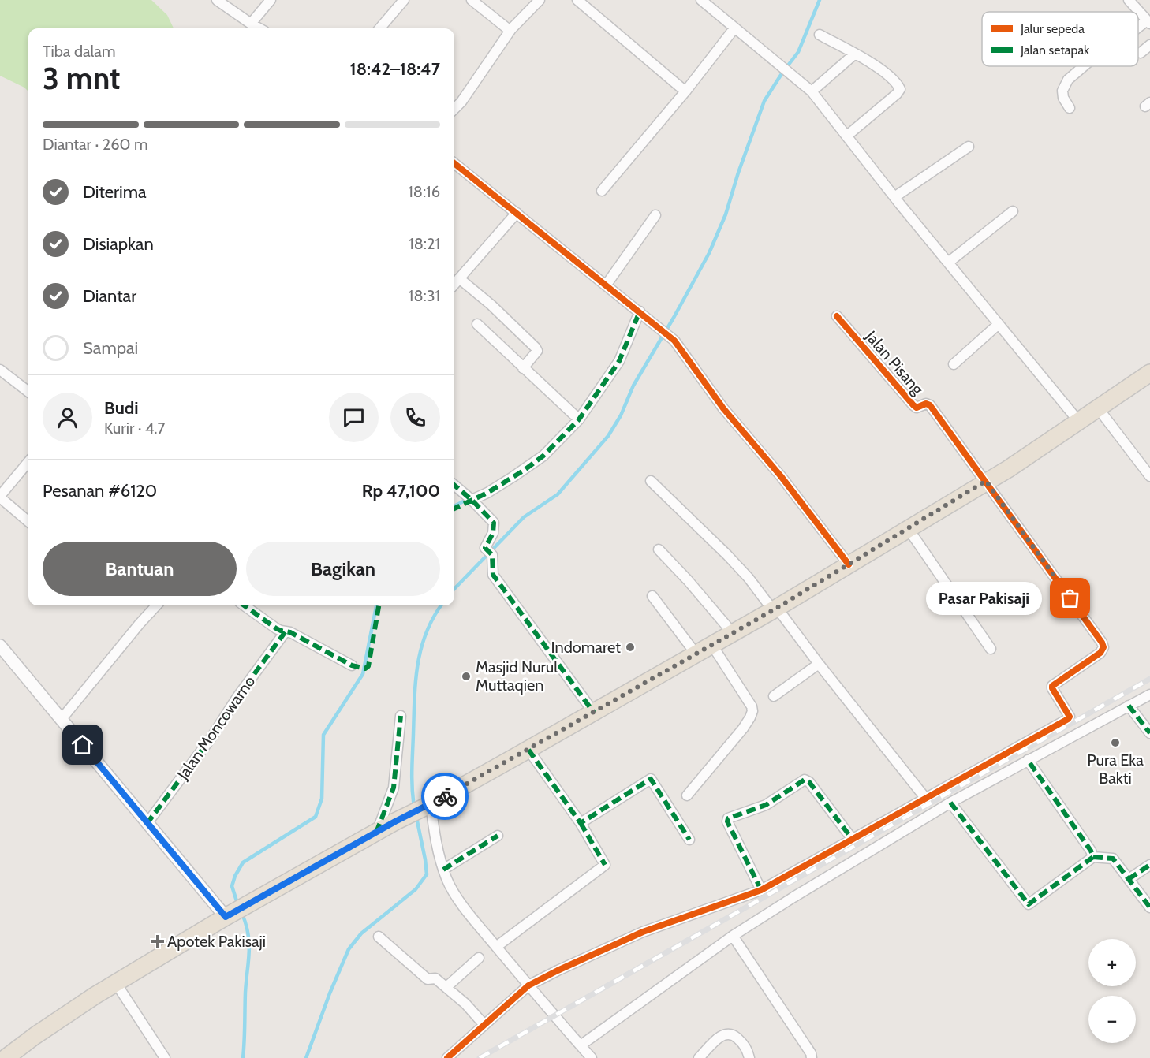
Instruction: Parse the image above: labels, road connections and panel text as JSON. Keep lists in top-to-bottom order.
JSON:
{
  "streets": {
    "street": ["Jalan Pisang", "Jalan Moncowarno"]
  },
  "places": {
    "other": [
      "Pasar Pakisaji",
      "Indomaret",
      "Masjid Nurul Muttaqien",
      "Pura Eka Bakti"
    ],
    "health": ["Apotek Pakisaji"]
  },
  "legend": ["Jalur sepeda", "Jalan setapak"],
  "page": {
    "heading": ["3 mnt", "Tiba dalam", "18:42–18:47"],
    "panel": [
      "Budi",
      "Kurir · 4.7",
      "Pesanan #6120",
      "Rp 47,100"
    ],
    "bar": "Diantar · 260 m",
    "list": [
      ["Diterima", "18:16"],
      ["Disiapkan", "18:21"],
      ["Diantar", "18:31"],
      "Sampai"
    ],
    "buttons": ["Bantuan", "Bagikan"],
    "bubble": "Pasar Pakisaji",
    "map_buttons": ["+", "−"]
  }
}
